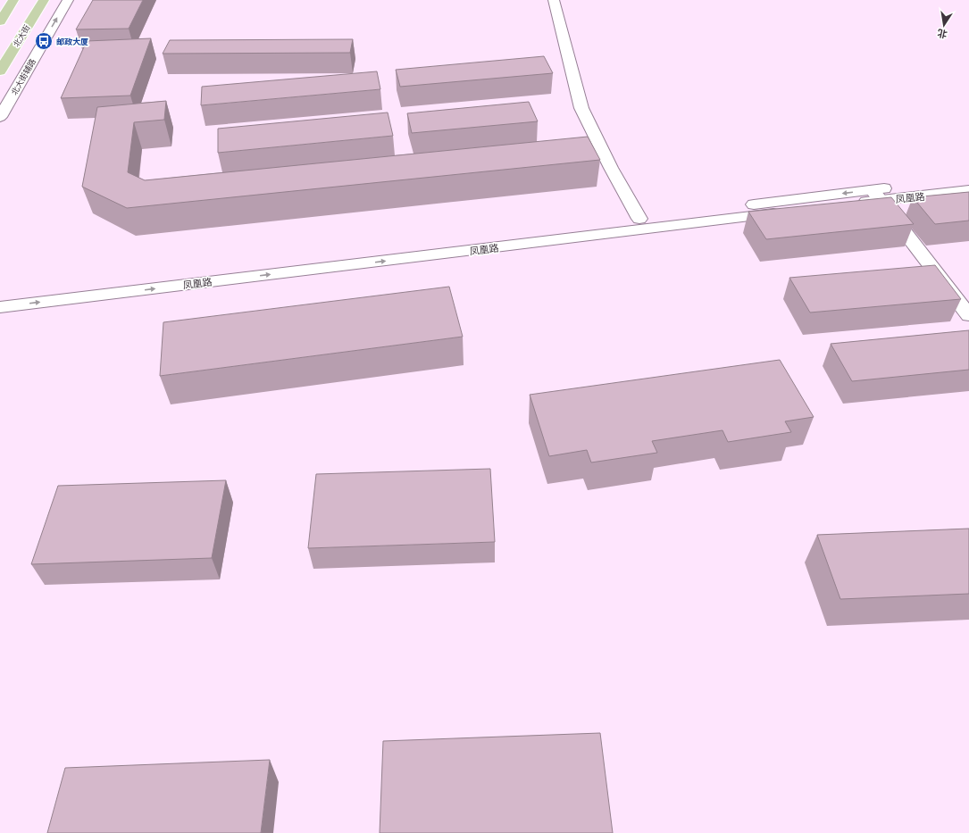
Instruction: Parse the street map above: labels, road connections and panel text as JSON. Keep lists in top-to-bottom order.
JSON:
{
  "streets": {
    "main road": ["北大街"],
    "street": ["北大街辅路", "凤凰路"]
  },
  "one_way": ["北大街辅路"],
  "places": {
    "bus stop": ["邮政大厦"]
  },
  "north": "bottom"
}
